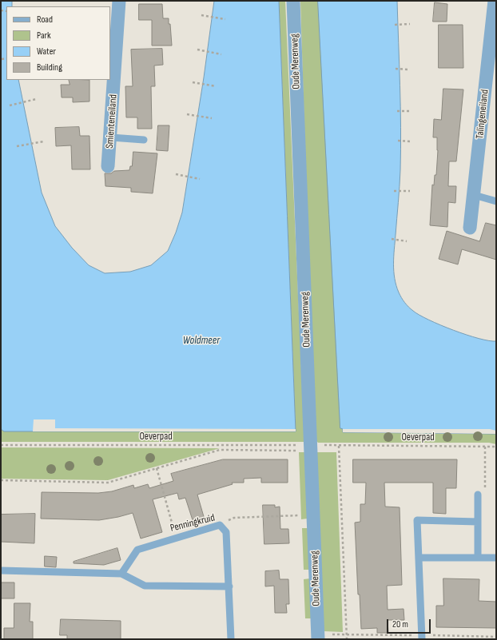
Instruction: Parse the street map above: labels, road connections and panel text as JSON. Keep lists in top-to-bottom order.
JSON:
{
  "streets": {
    "street": ["Oude Merenweg", "Talingeneiland", "Smienteneiland"],
    "lane": ["Penningkruid"],
    "path": ["Oeverpad"]
  },
  "crossings": [
    ["Oude Merenweg", "Oeverpad"]
  ],
  "water": ["Woldmeer"],
  "legend": [
    "Road",
    "Park",
    "Water",
    "Building"
  ],
  "scale_bar": "20 m"
}
